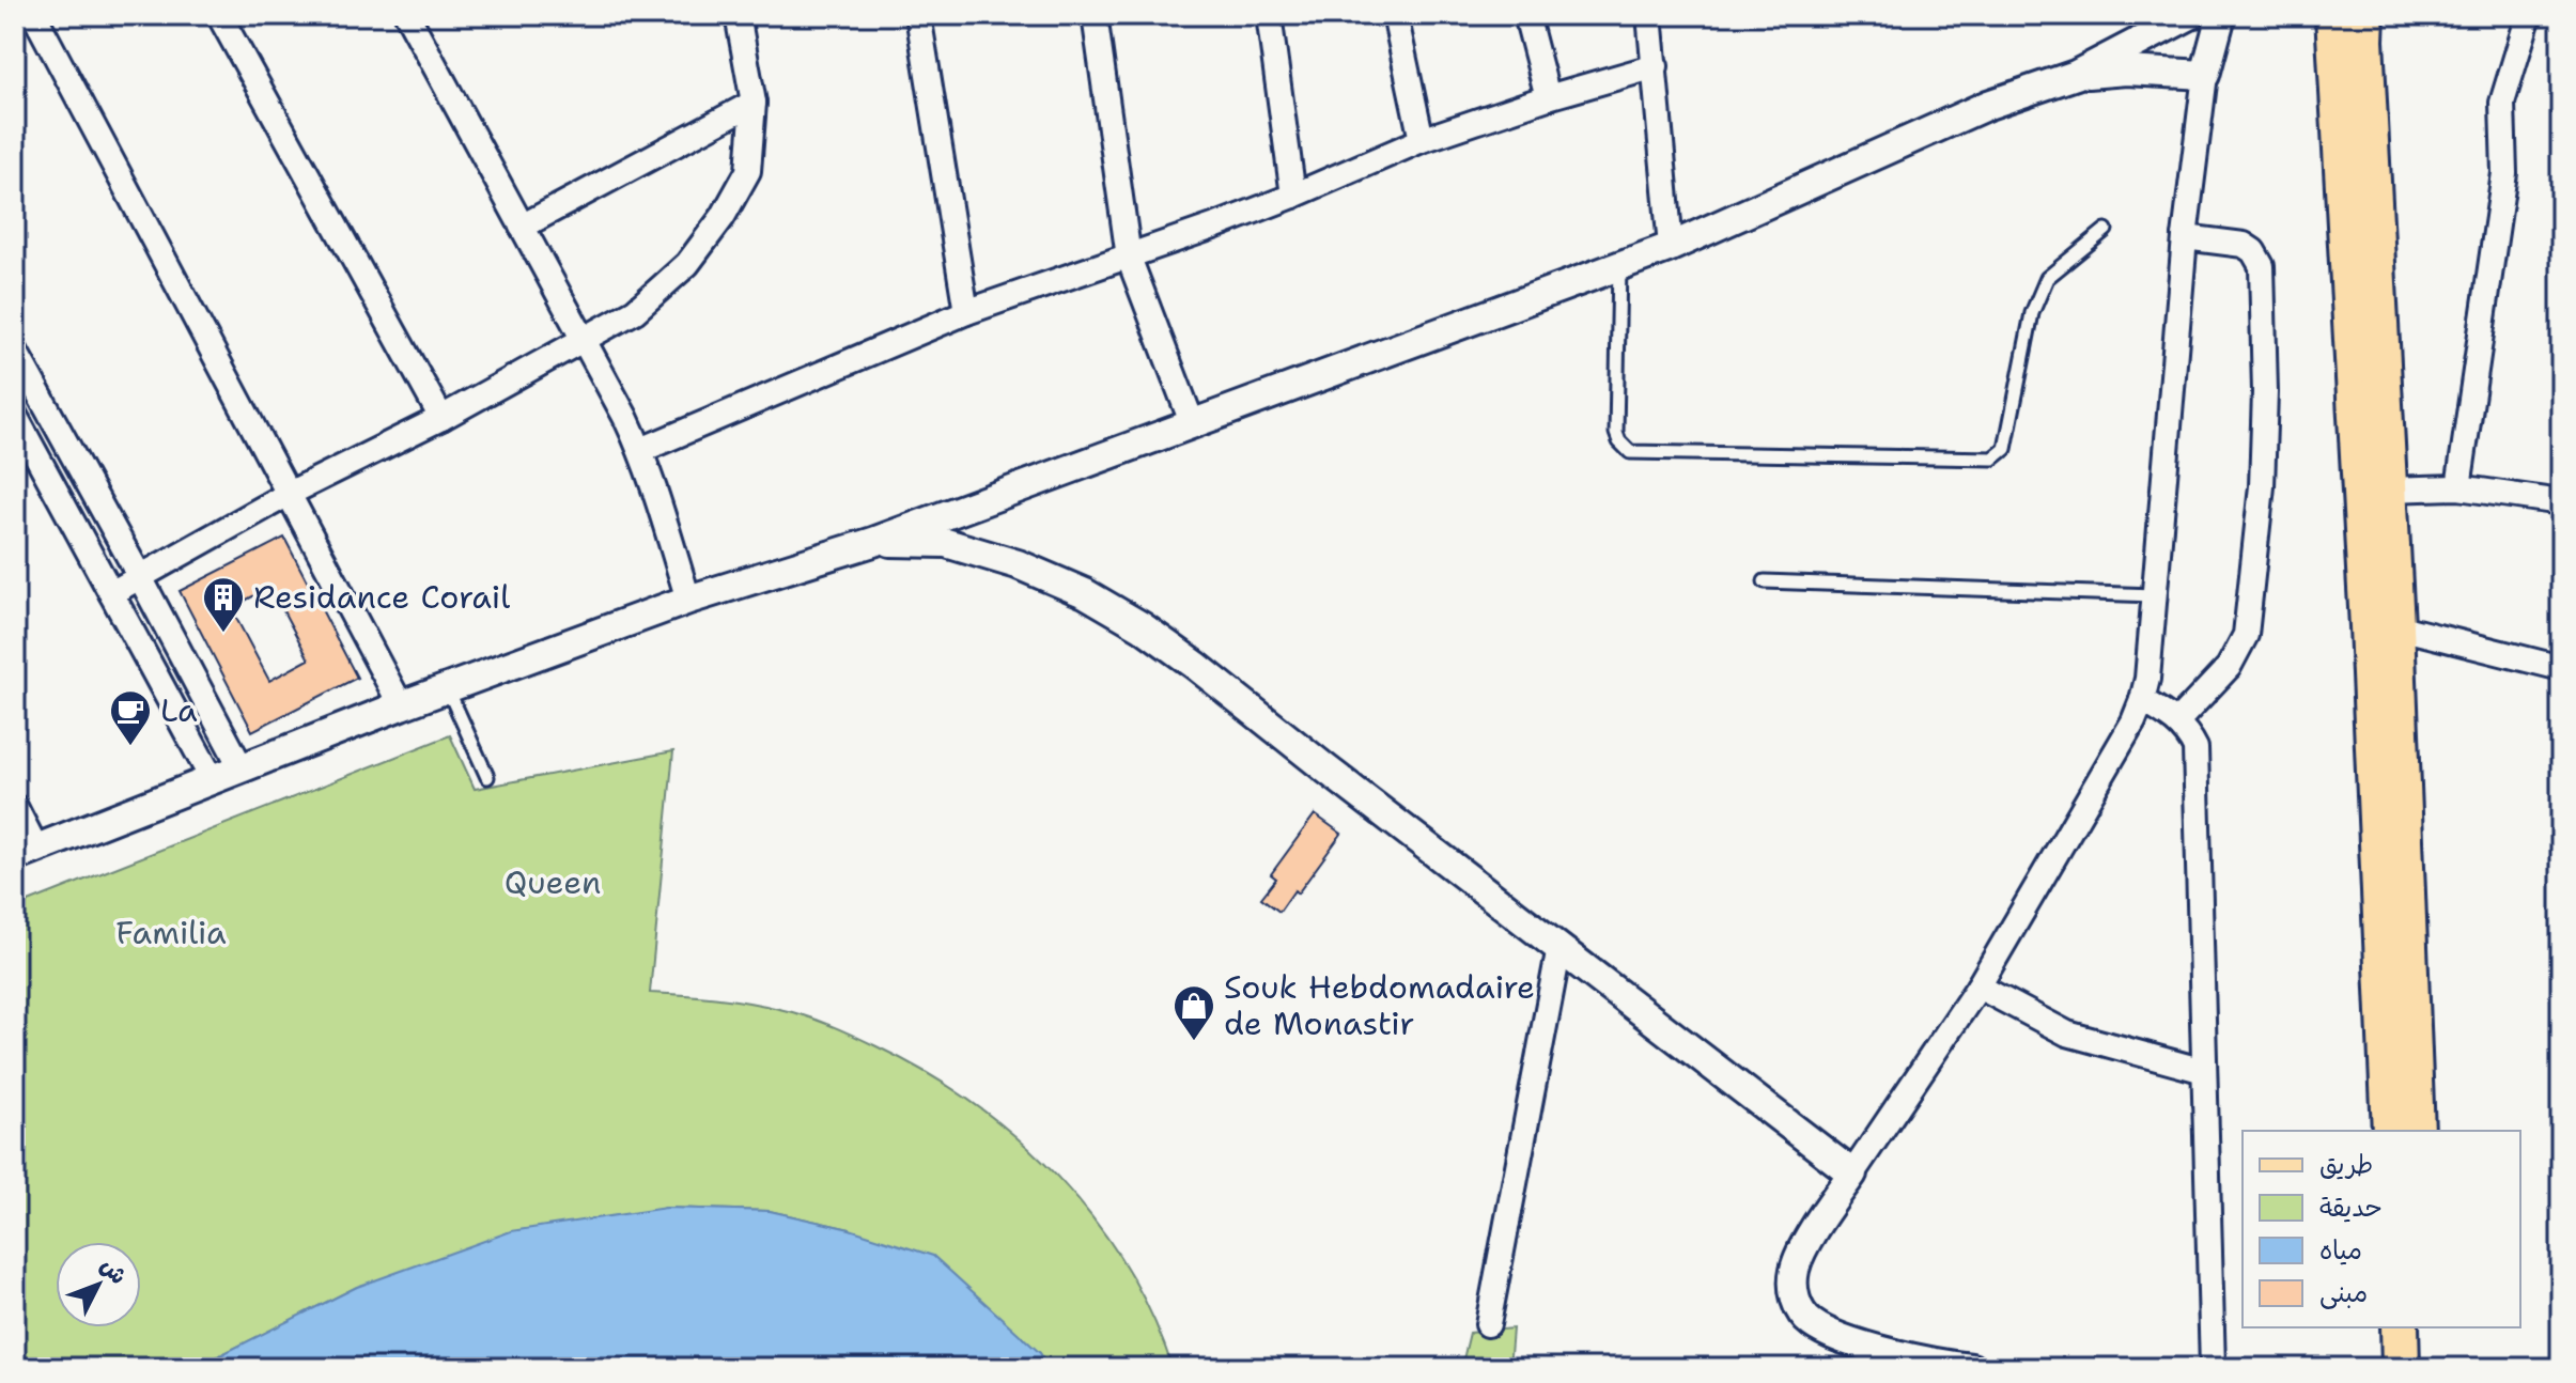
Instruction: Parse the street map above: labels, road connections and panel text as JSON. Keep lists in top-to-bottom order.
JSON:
{
  "parks": ["Queen", "Familia"],
  "places": {
    "building": ["Residance Corail"],
    "cafe": ["La"],
    "shop": ["Souk Hebdomadaire de Monastir"]
  },
  "legend": [
    "طريق",
    "حديقة",
    "مياه",
    "مبنى"
  ],
  "north": "top right"
}
